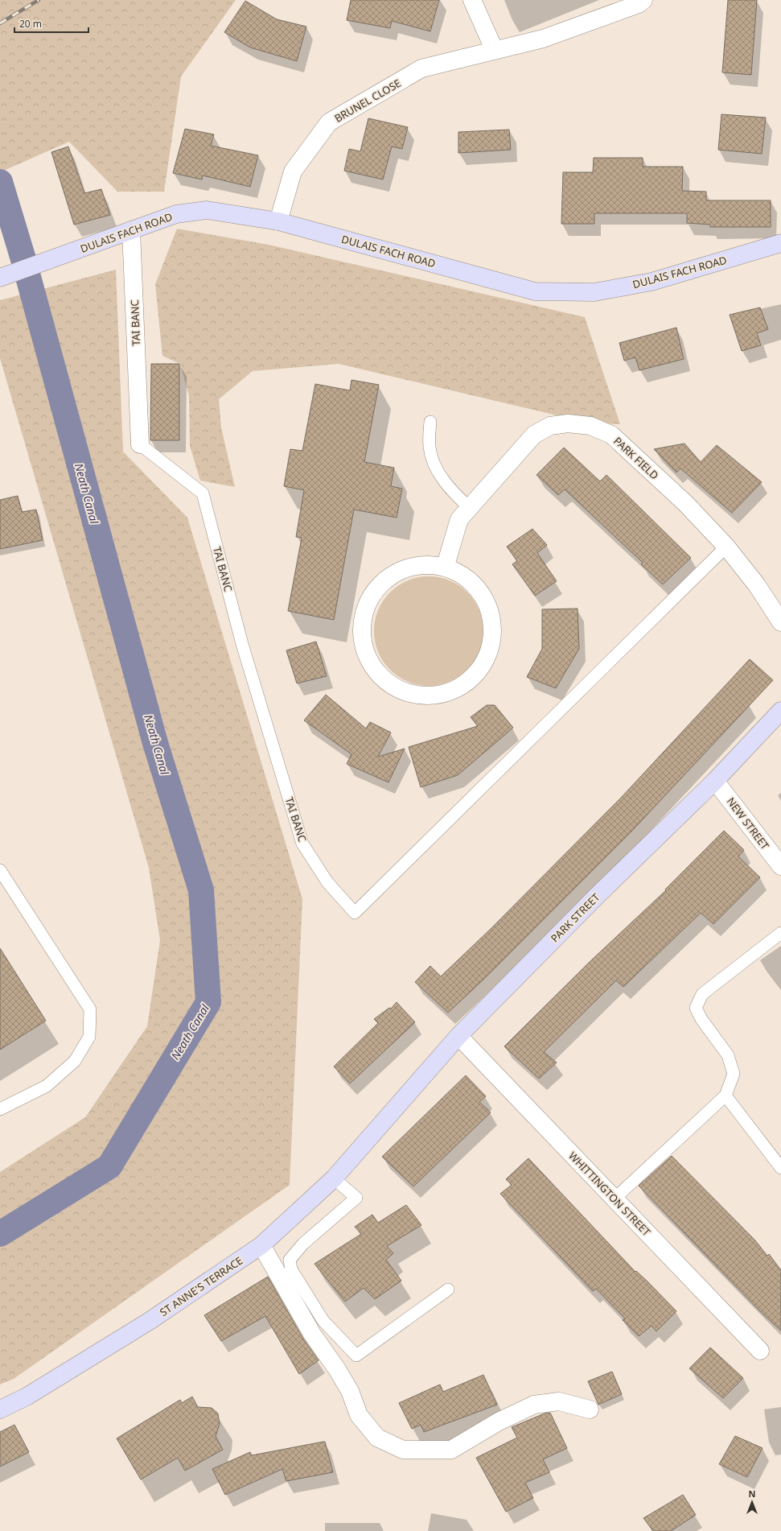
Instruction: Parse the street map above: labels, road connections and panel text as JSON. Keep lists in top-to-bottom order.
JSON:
{
  "streets": {
    "main road": ["DULAIS FACH ROAD", "PARK STREET", "ST ANNE'S TERRACE"],
    "street": [
      "BRUNEL CLOSE",
      "TAI BANC",
      "PARK FIELD",
      "NEW STREET",
      "WHITTINGTON STREET"
    ]
  },
  "crossings": [
    ["BRUNEL CLOSE", "DULAIS FACH ROAD"],
    ["DULAIS FACH ROAD", "TAI BANC"],
    ["TAI BANC", "PARK FIELD"],
    ["NEW STREET", "PARK STREET"],
    ["PARK STREET", "WHITTINGTON STREET"],
    ["PARK STREET", "ST ANNE'S TERRACE"]
  ],
  "water": ["Neath Canal"],
  "scale_bar": "20 m",
  "north": "top"
}
